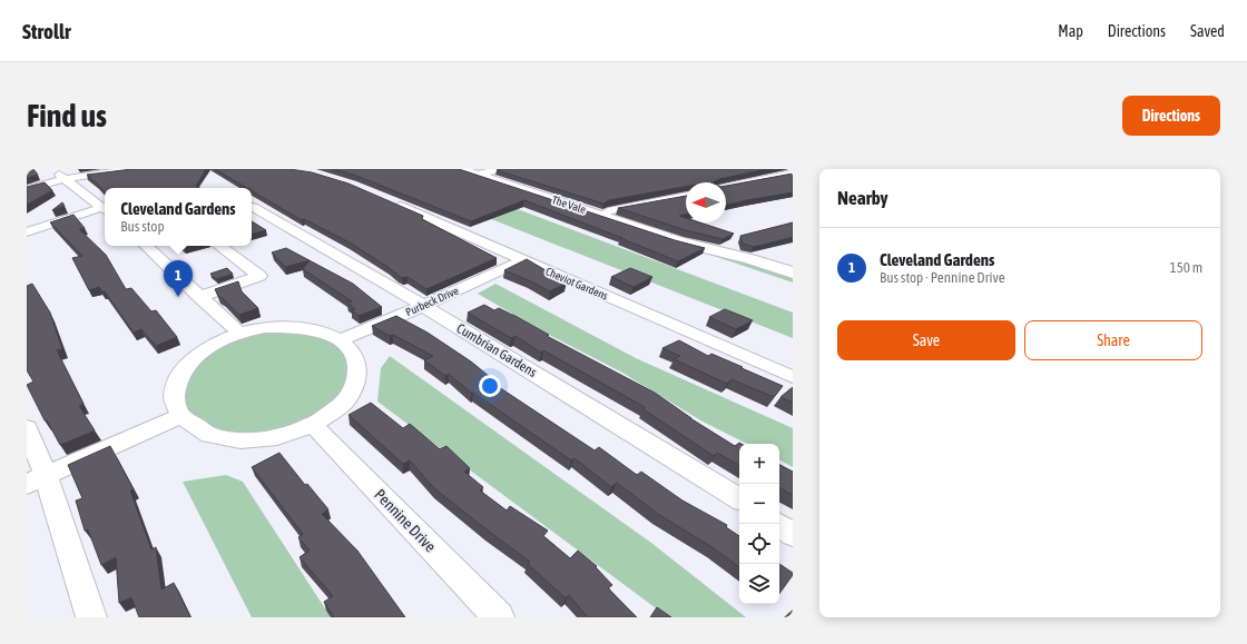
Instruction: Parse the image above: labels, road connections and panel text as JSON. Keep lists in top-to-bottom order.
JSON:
{
  "streets": {
    "street": [
      "The Vale",
      "Cheviot Gardens",
      "Purbeck Drive",
      "Cumbrian Gardens",
      "Pennine Drive"
    ]
  },
  "crossings": [
    ["Cheviot Gardens", "Purbeck Drive"],
    ["Purbeck Drive", "Cumbrian Gardens"],
    ["Purbeck Drive", "Pennine Drive"]
  ],
  "north": "left",
  "page": {
    "header": "Strollr",
    "nav": ["Map", "Directions", "Saved"],
    "buttons": [
      "Directions",
      ["Save", "Share"]
    ],
    "title": "Find us",
    "heading": "Nearby",
    "popup": ["Cleveland Gardens", "Bus stop"],
    "list": [
      {
        "mark": "1",
        "name": "Cleveland Gardens",
        "note": "Bus stop · Pennine Drive",
        "value": "150 m"
      }
    ],
    "pins": "1",
    "map_buttons": ["+", "−"]
  }
}
